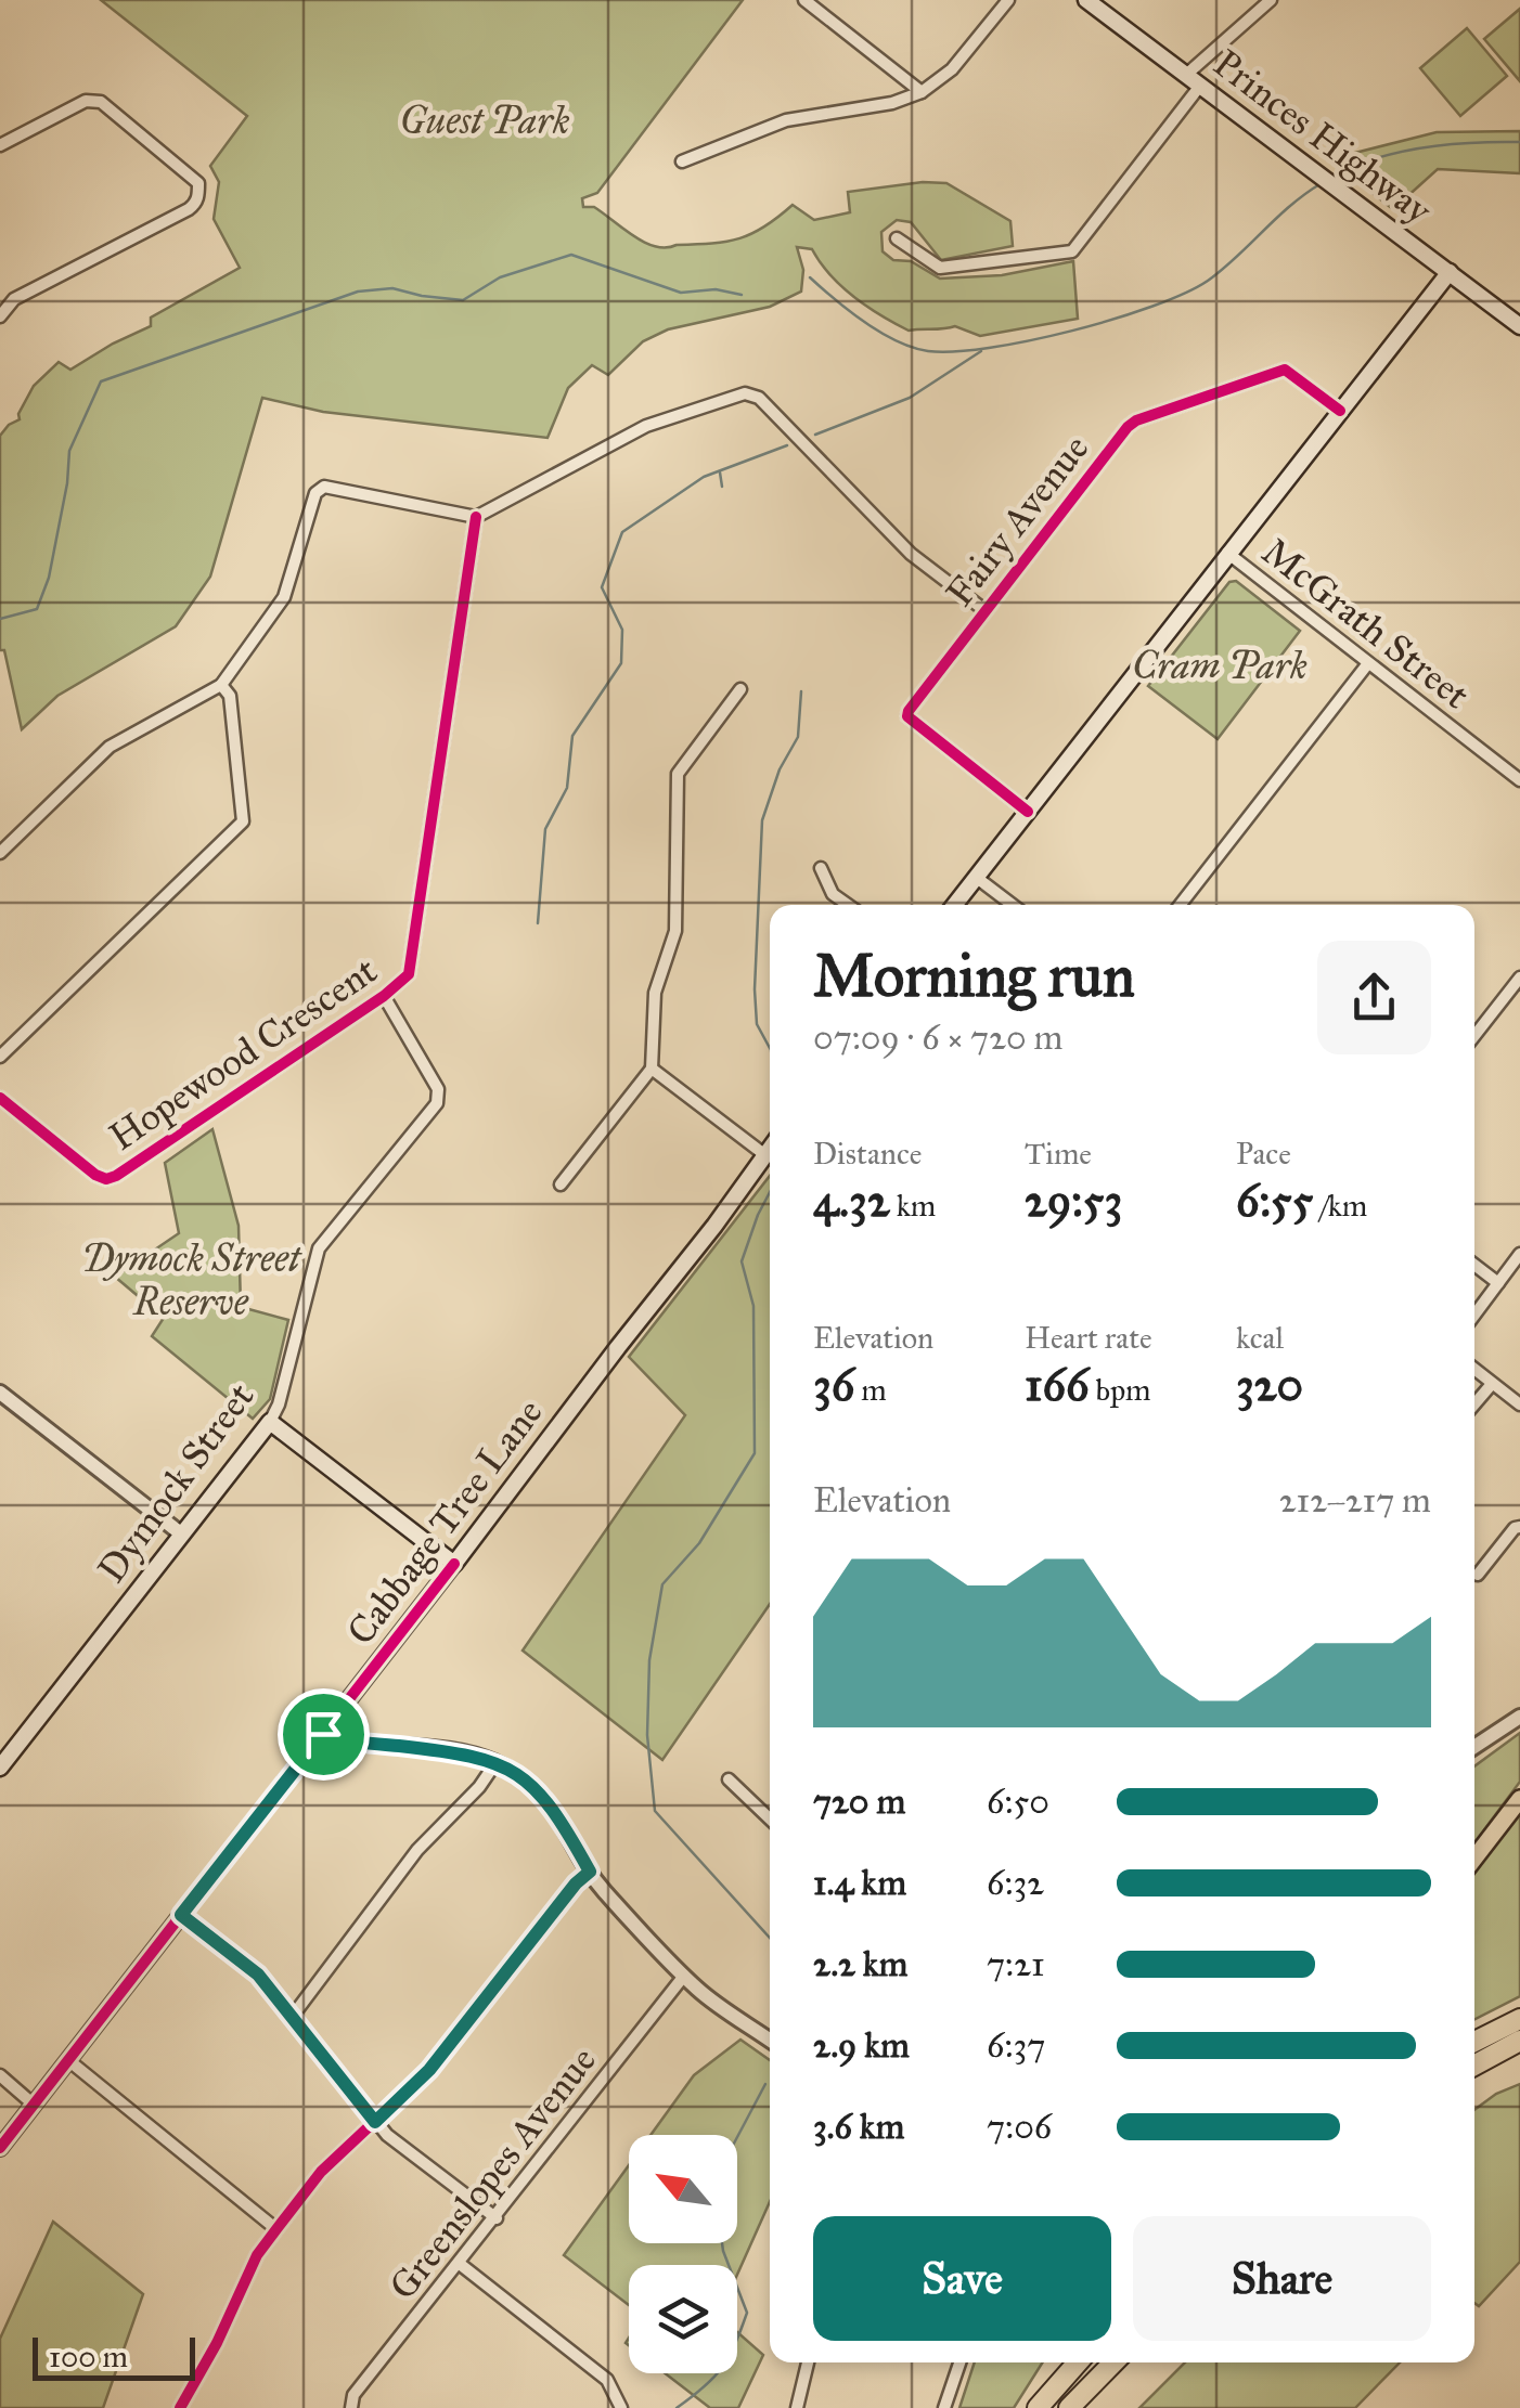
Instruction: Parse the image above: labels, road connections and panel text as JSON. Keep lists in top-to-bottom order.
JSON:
{
  "streets": {
    "main road": ["Princes Highway", "Dymock Street", "Cabbage Tree Lane"],
    "street": [
      "Fairy Avenue",
      "McGrath Street",
      "Hopewood Crescent",
      "Greenslopes Avenue"
    ]
  },
  "crossings": [
    ["Hopewood Crescent", "Dymock Street"]
  ],
  "parks": ["Guest Park", "Cram Park", "Dymock Street Reserve"],
  "scale_bar": "100 m",
  "north": "top left",
  "page": {
    "heading": ["Morning run", "07:09 · 6 × 720 m"],
    "stats": [
      ["Distance", "4.32 km"],
      ["Time", "29:53"],
      ["Pace", "6:55 /km"],
      ["Elevation", "36 m"],
      ["Heart rate", "166 bpm"],
      ["kcal", "320"]
    ],
    "chart": ["Elevation", "212–217 m"],
    "list": [
      {
        "name": "720 m",
        "note": "6:50"
      },
      {
        "name": "1.4 km",
        "note": "6:32"
      },
      {
        "name": "2.2 km",
        "note": "7:21"
      },
      {
        "name": "2.9 km",
        "note": "6:37"
      },
      {
        "name": "3.6 km",
        "note": "7:06"
      }
    ],
    "buttons": ["Save", "Share"],
    "scale": "100 m"
  }
}
